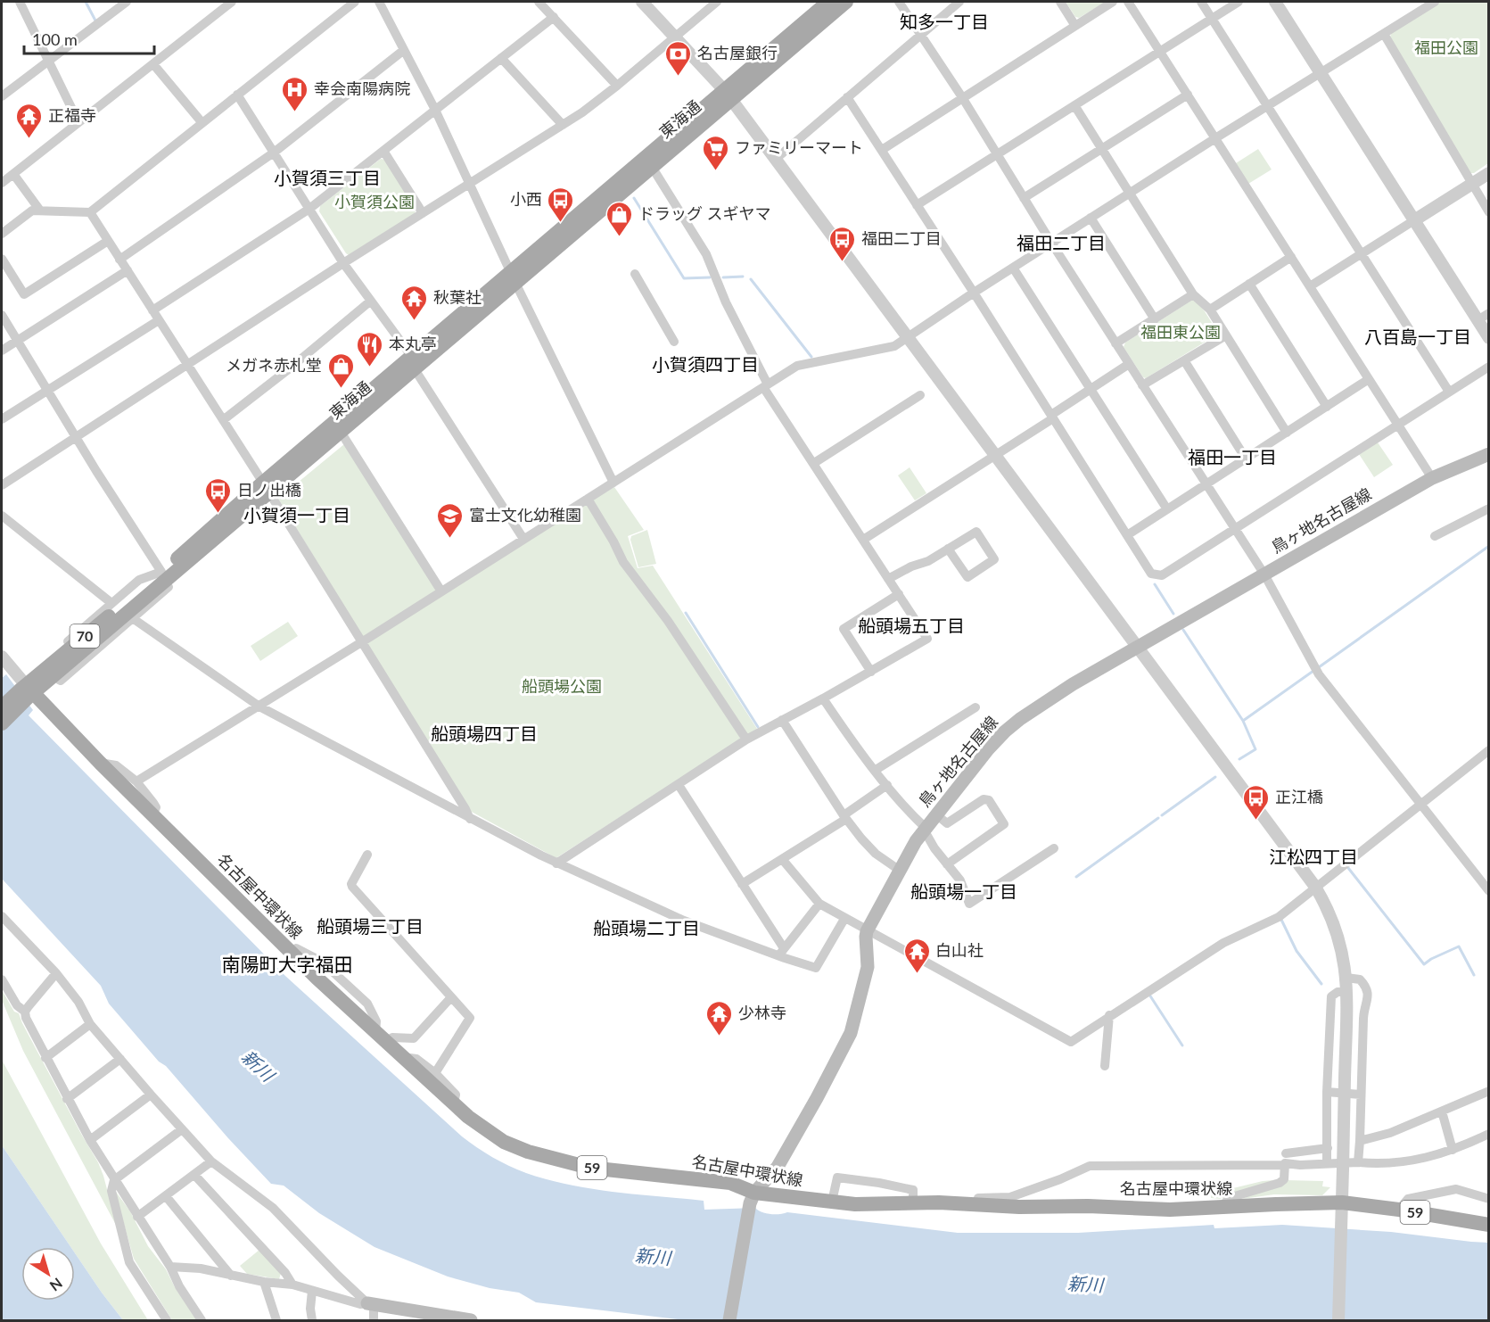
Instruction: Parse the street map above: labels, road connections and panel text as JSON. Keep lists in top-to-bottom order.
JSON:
{
  "streets": {
    "main road": [
      "東海通",
      "鳥ヶ地名古屋線",
      "70",
      "名古屋中環状線",
      "59"
    ]
  },
  "crossings": [
    ["東海通", "名古屋中環状線"],
    ["鳥ヶ地名古屋線", "名古屋中環状線"]
  ],
  "districts": [
    "知多一丁目",
    "小賀須三丁目",
    "福田二丁目",
    "八百島一丁目",
    "小賀須四丁目",
    "福田一丁目",
    "小賀須一丁目",
    "船頭場五丁目",
    "船頭場四丁目",
    "江松四丁目",
    "船頭場一丁目",
    "船頭場三丁目",
    "船頭場二丁目",
    "南陽町大字福田"
  ],
  "water": ["新川"],
  "parks": [
    "福田公園",
    "小賀須公園",
    "福田東公園",
    "船頭場公園"
  ],
  "places": {
    "bank": ["名古屋銀行"],
    "hospital": ["幸会南陽病院"],
    "temple": [
      "正福寺",
      "秋葉社",
      "白山社",
      "少林寺"
    ],
    "supermarket": ["ファミリーマート"],
    "bus stop": [
      "小西",
      "福田二丁目",
      "日ノ出橋",
      "正江橋"
    ],
    "shop": ["ドラッグ スギヤマ", "メガネ赤札堂"],
    "restaurant": ["本丸亭"],
    "school or university": ["富士文化幼稚園"]
  },
  "scale_bar": "100 m",
  "north": "bottom right"
}
